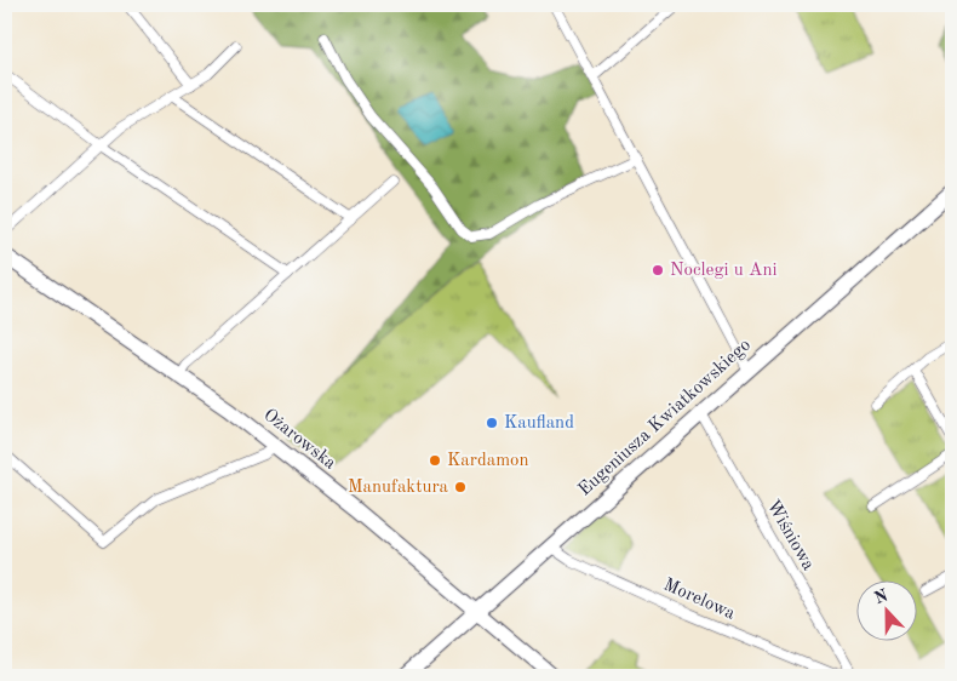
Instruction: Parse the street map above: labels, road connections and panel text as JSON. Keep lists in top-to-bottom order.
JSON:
{
  "streets": {
    "main road": ["Eugeniusza Kwiatkowskiego", "Ożarowska"],
    "street": ["Wiśniowa", "Morelowa"]
  },
  "crossings": [
    ["Eugeniusza Kwiatkowskiego", "Ożarowska"],
    ["Eugeniusza Kwiatkowskiego", "Wiśniowa"],
    ["Eugeniusza Kwiatkowskiego", "Morelowa"]
  ],
  "places": [
    "Noclegi u Ani",
    "Kaufland",
    "Kardamon",
    "Manufaktura"
  ],
  "north": "top"
}
